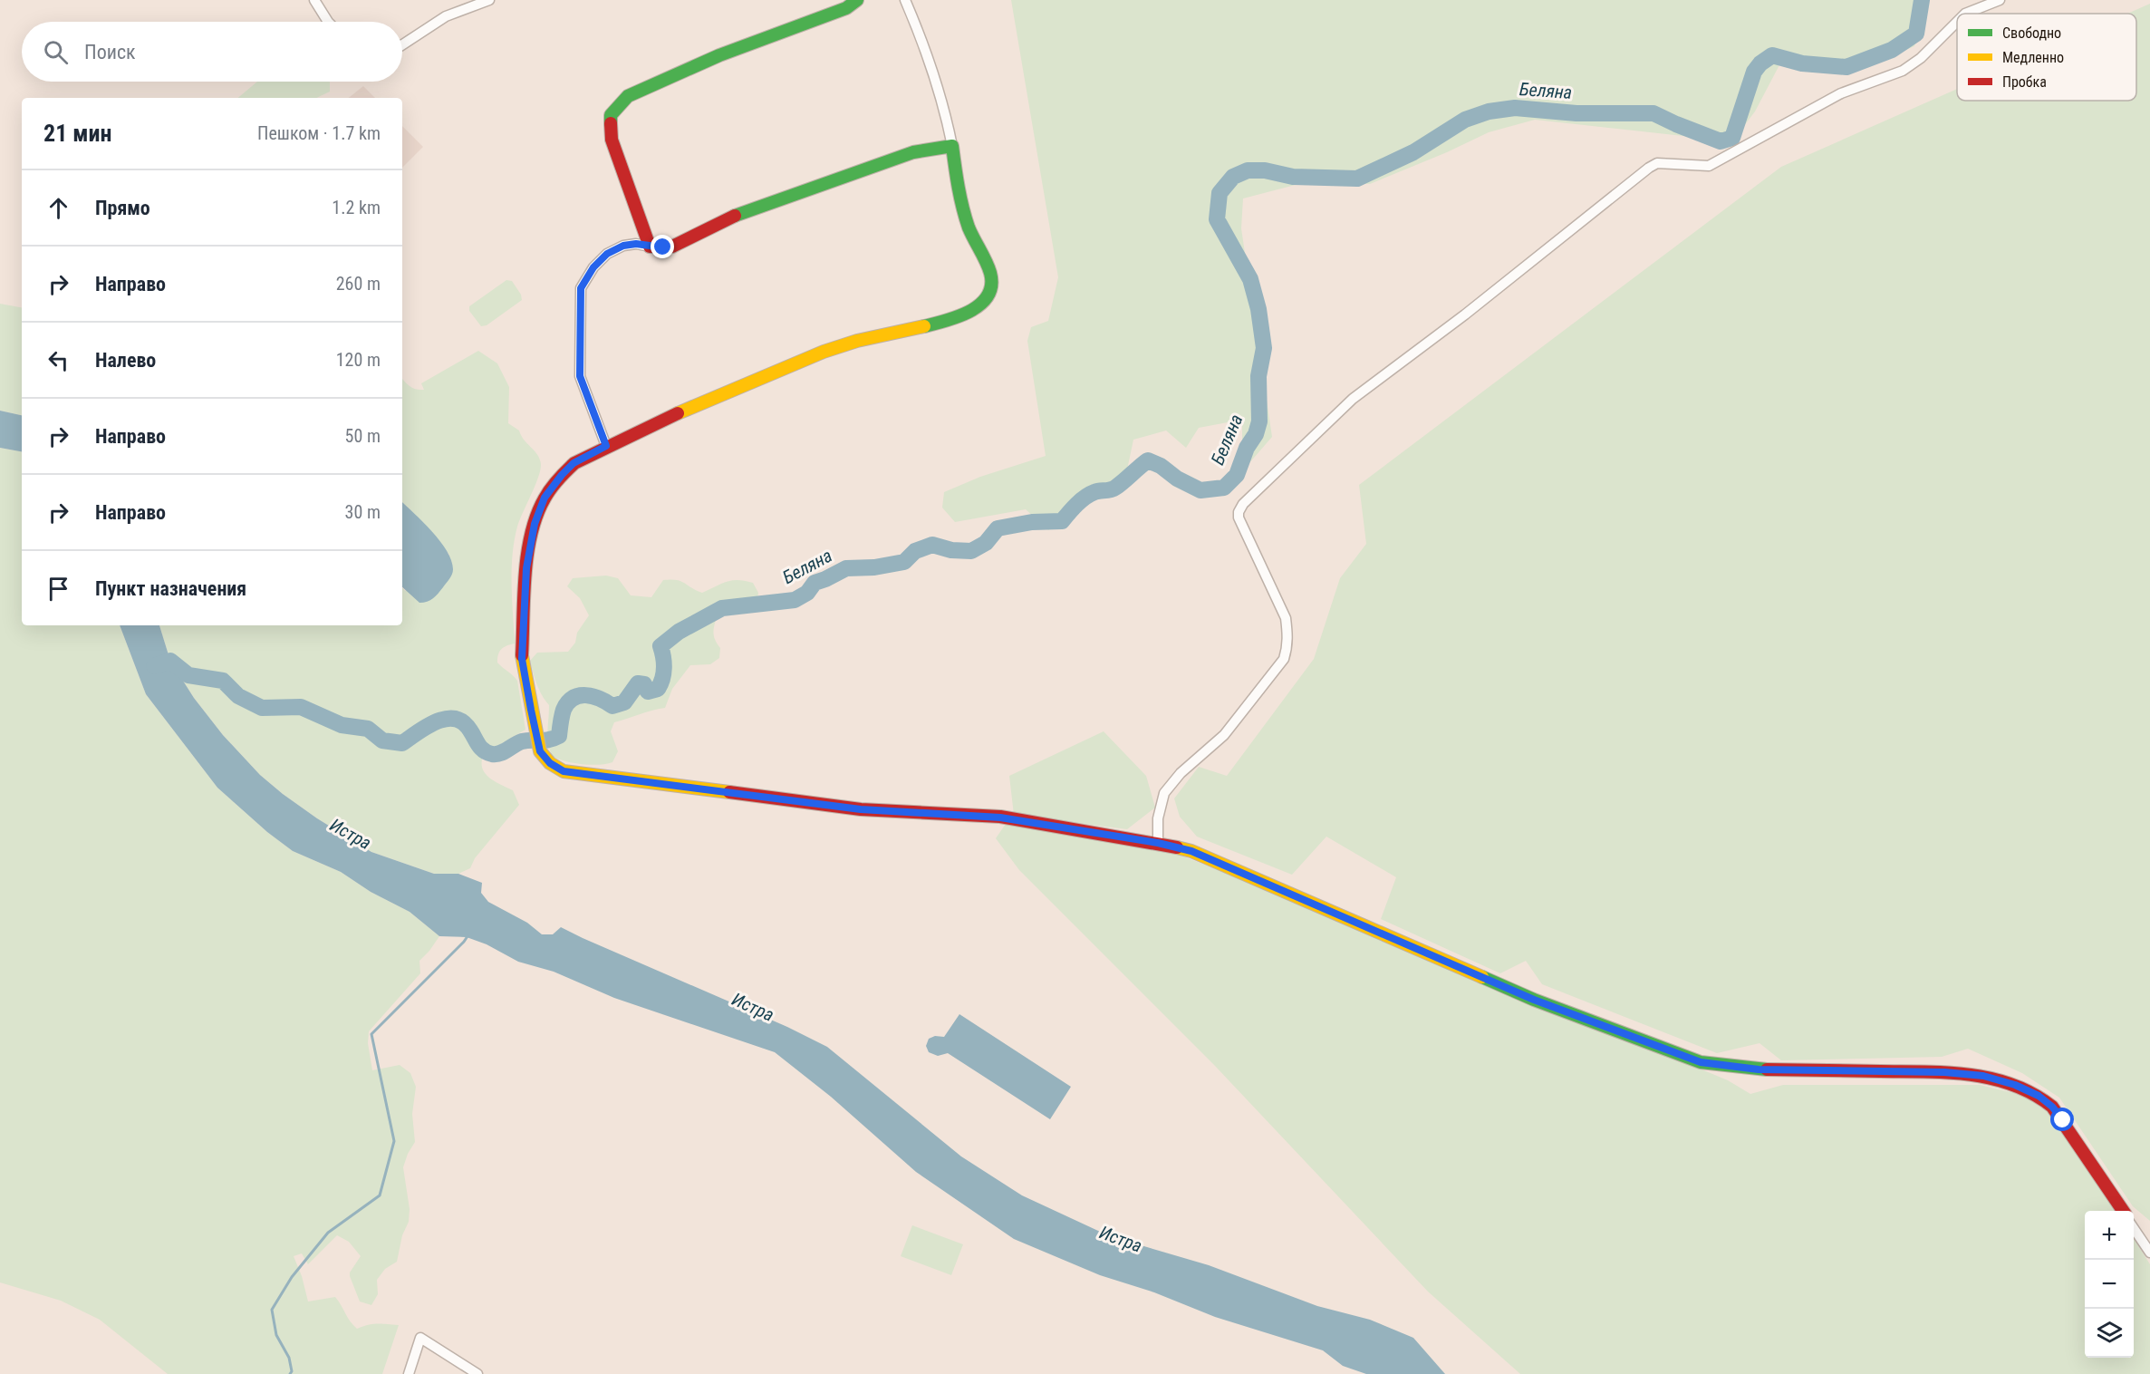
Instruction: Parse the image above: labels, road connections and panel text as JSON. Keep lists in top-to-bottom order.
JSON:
{
  "water": ["Беляна", "Истра"],
  "legend": ["Свободно", "Медленно", "Пробка"],
  "page": {
    "search": "Поиск",
    "heading": ["21 мин", "Пешком · 1.7 km"],
    "list": [
      ["Прямо", "1.2 km"],
      ["Направо", "260 m"],
      ["Налево", "120 m"],
      ["Направо", "50 m"],
      ["Направо", "30 m"],
      "Пункт назначения"
    ],
    "map_buttons": ["+", "−"]
  }
}
